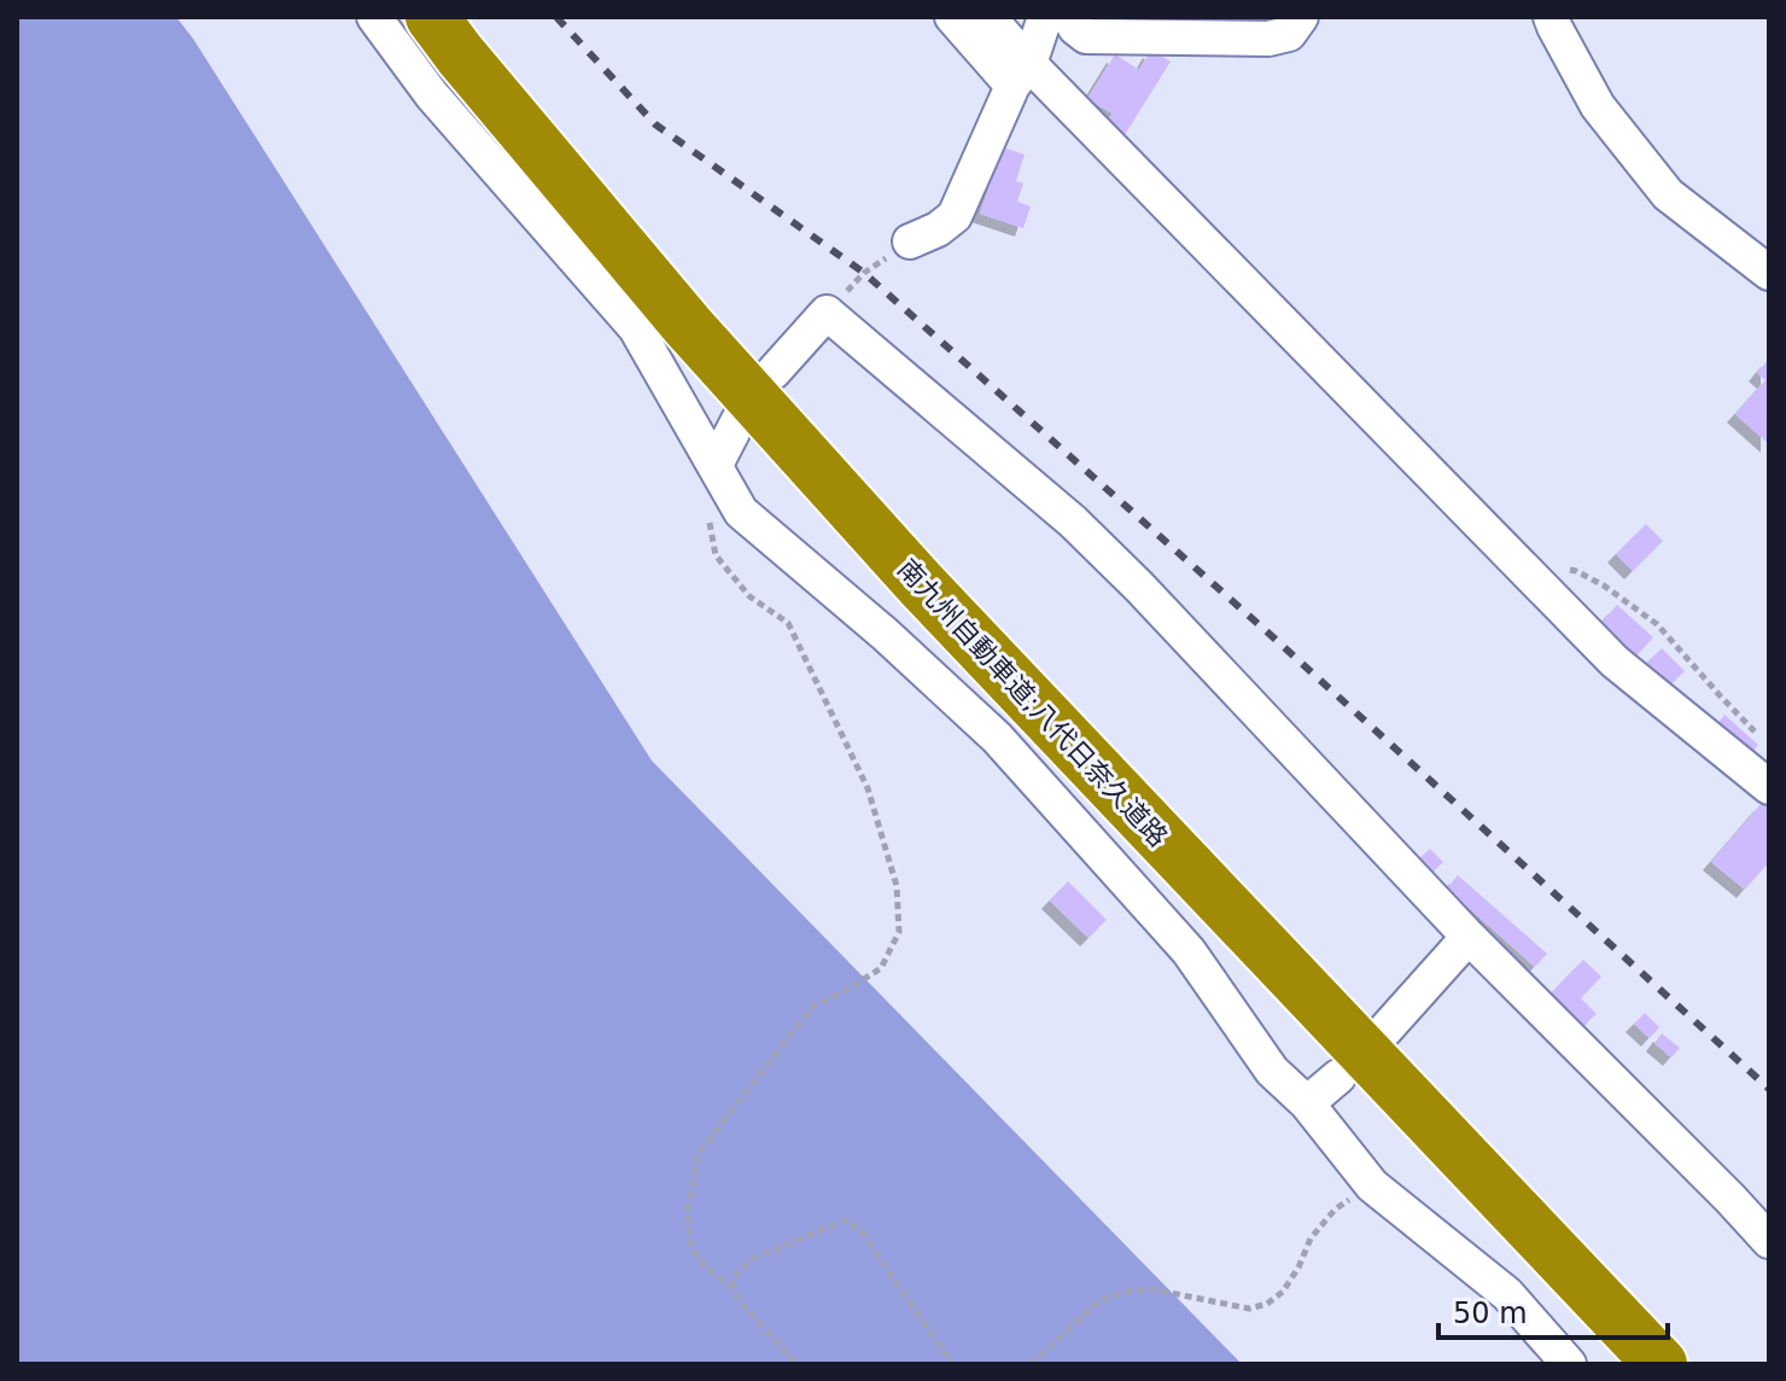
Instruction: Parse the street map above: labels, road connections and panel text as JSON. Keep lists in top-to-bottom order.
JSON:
{
  "streets": {
    "highway": ["南九州自動車道;八代日奈久道路"]
  },
  "scale_bar": "50 m"
}
